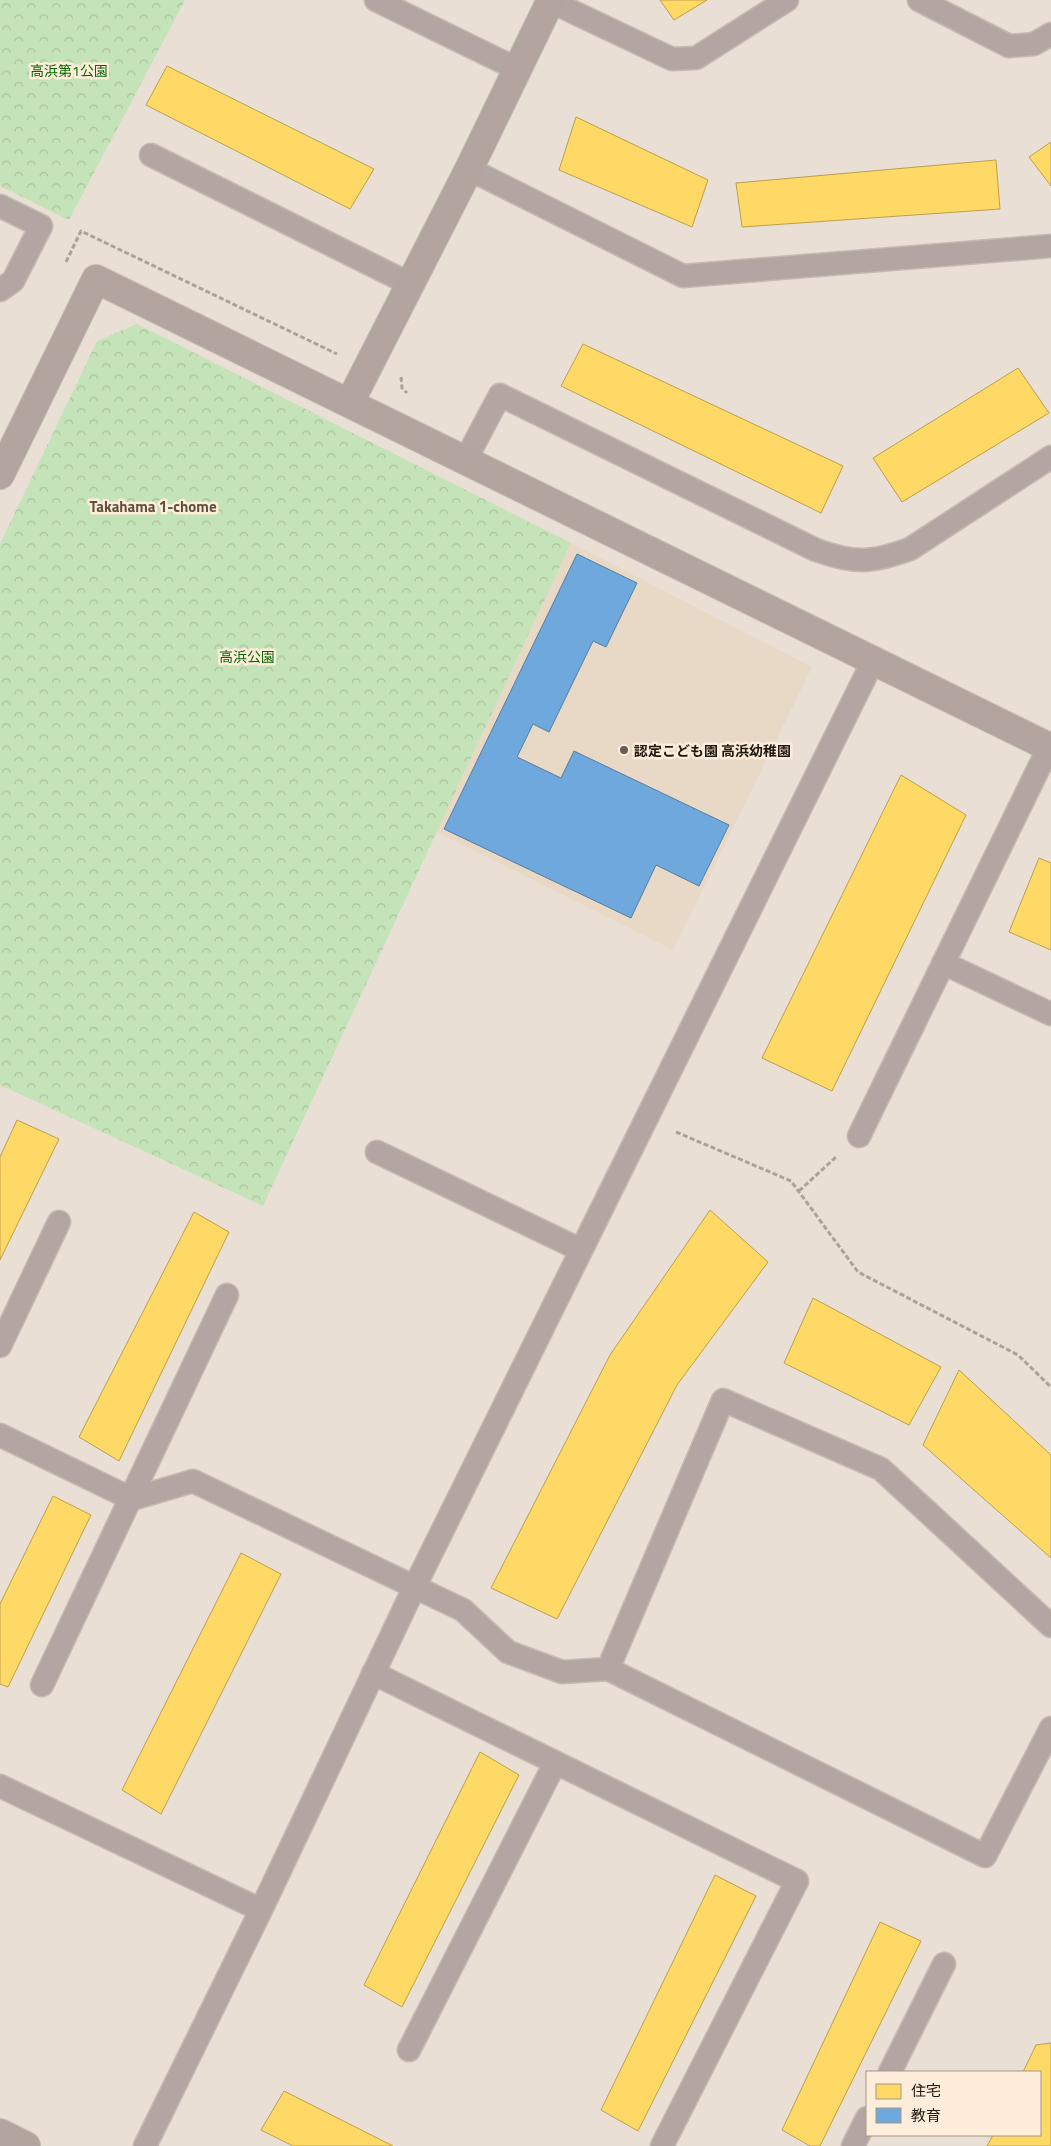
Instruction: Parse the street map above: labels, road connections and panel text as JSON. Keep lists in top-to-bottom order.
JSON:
{
  "districts": ["Takahama 1-chome"],
  "parks": ["高浜第1公園", "高浜公園"],
  "places": ["認定こども園 高浜幼稚園"],
  "legend": ["住宅", "教育"]
}
